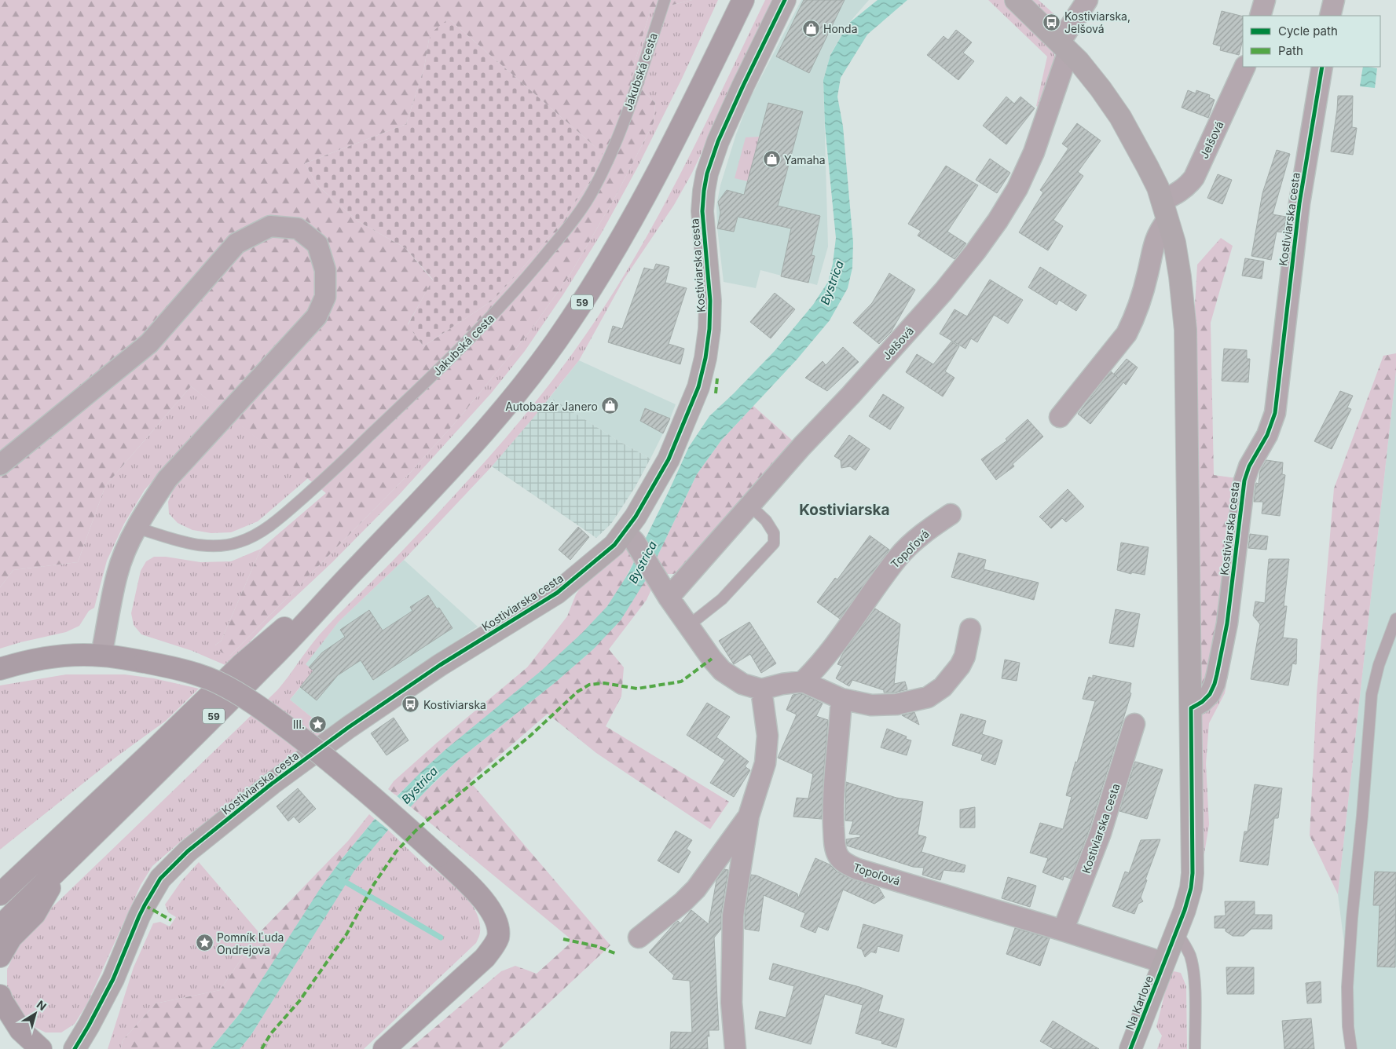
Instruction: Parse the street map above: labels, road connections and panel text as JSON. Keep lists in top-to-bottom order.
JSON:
{
  "streets": {
    "main road": ["59"],
    "street": [
      "Jelšová",
      "Kostiviarska cesta",
      "Topoľová",
      "Na Karlove"
    ],
    "lane": ["Jakubská cesta"]
  },
  "crossings": [
    ["Kostiviarska cesta", "Topoľová"]
  ],
  "districts": ["Kostiviarska"],
  "water": ["Bystrica"],
  "places": {
    "bus stop": ["Kostiviarska, Jelšová", "Kostiviarska"],
    "shop": ["Honda", "Yamaha", "Autobazár Janero"],
    "place": ["III.", "Pomník Ľuda Ondrejova"]
  },
  "legend": ["Cycle path", "Path"],
  "north": "top right"
}
